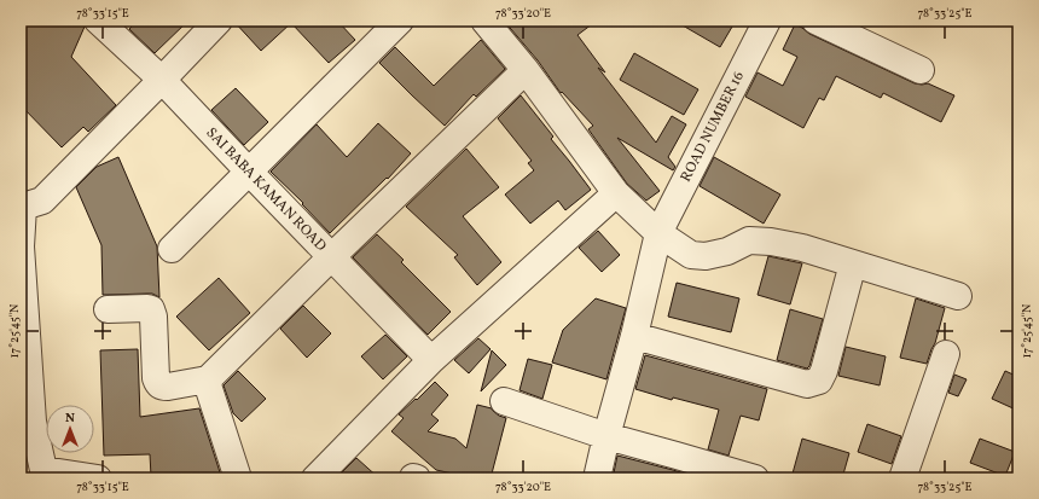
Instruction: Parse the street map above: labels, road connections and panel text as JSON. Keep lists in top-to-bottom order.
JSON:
{
  "streets": {
    "street": ["ROAD NUMBER 16", "SAI BABA KAMAN ROAD"]
  },
  "north": "top",
  "coordinates": [
    "78°33'15\"E",
    "78°33'20\"E",
    "78°33'25\"E",
    "17°25'45\"N"
  ]
}
